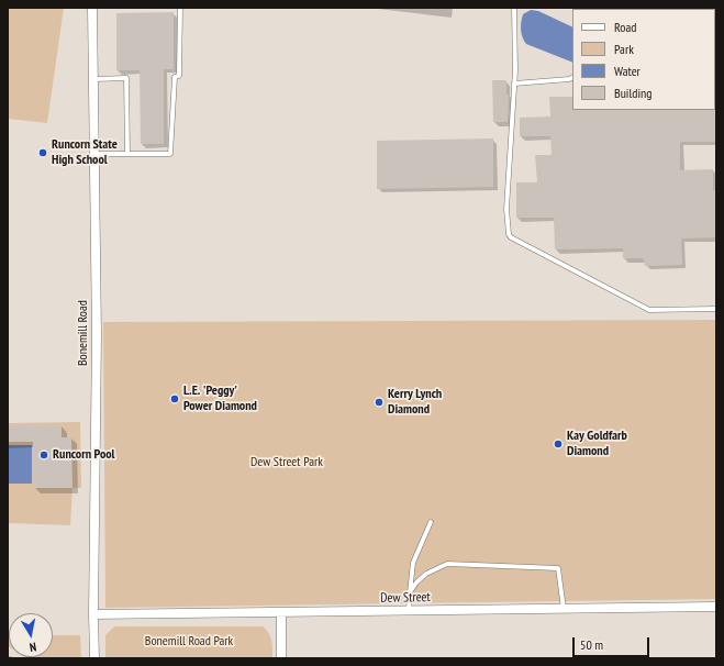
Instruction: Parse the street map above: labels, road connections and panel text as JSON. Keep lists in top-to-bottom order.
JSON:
{
  "streets": {
    "street": ["Bonemill Road", "Dew Street"]
  },
  "crossings": [
    ["Bonemill Road", "Dew Street"]
  ],
  "parks": ["Dew Street Park", "Bonemill Road Park"],
  "places": [
    "Runcorn State High School",
    "L.E. 'Peggy' Power Diamond",
    "Kerry Lynch Diamond",
    "Kay Goldfarb Diamond",
    "Runcorn Pool"
  ],
  "legend": [
    "Road",
    "Park",
    "Water",
    "Building"
  ],
  "scale_bar": "50 m",
  "north": "bottom"
}
